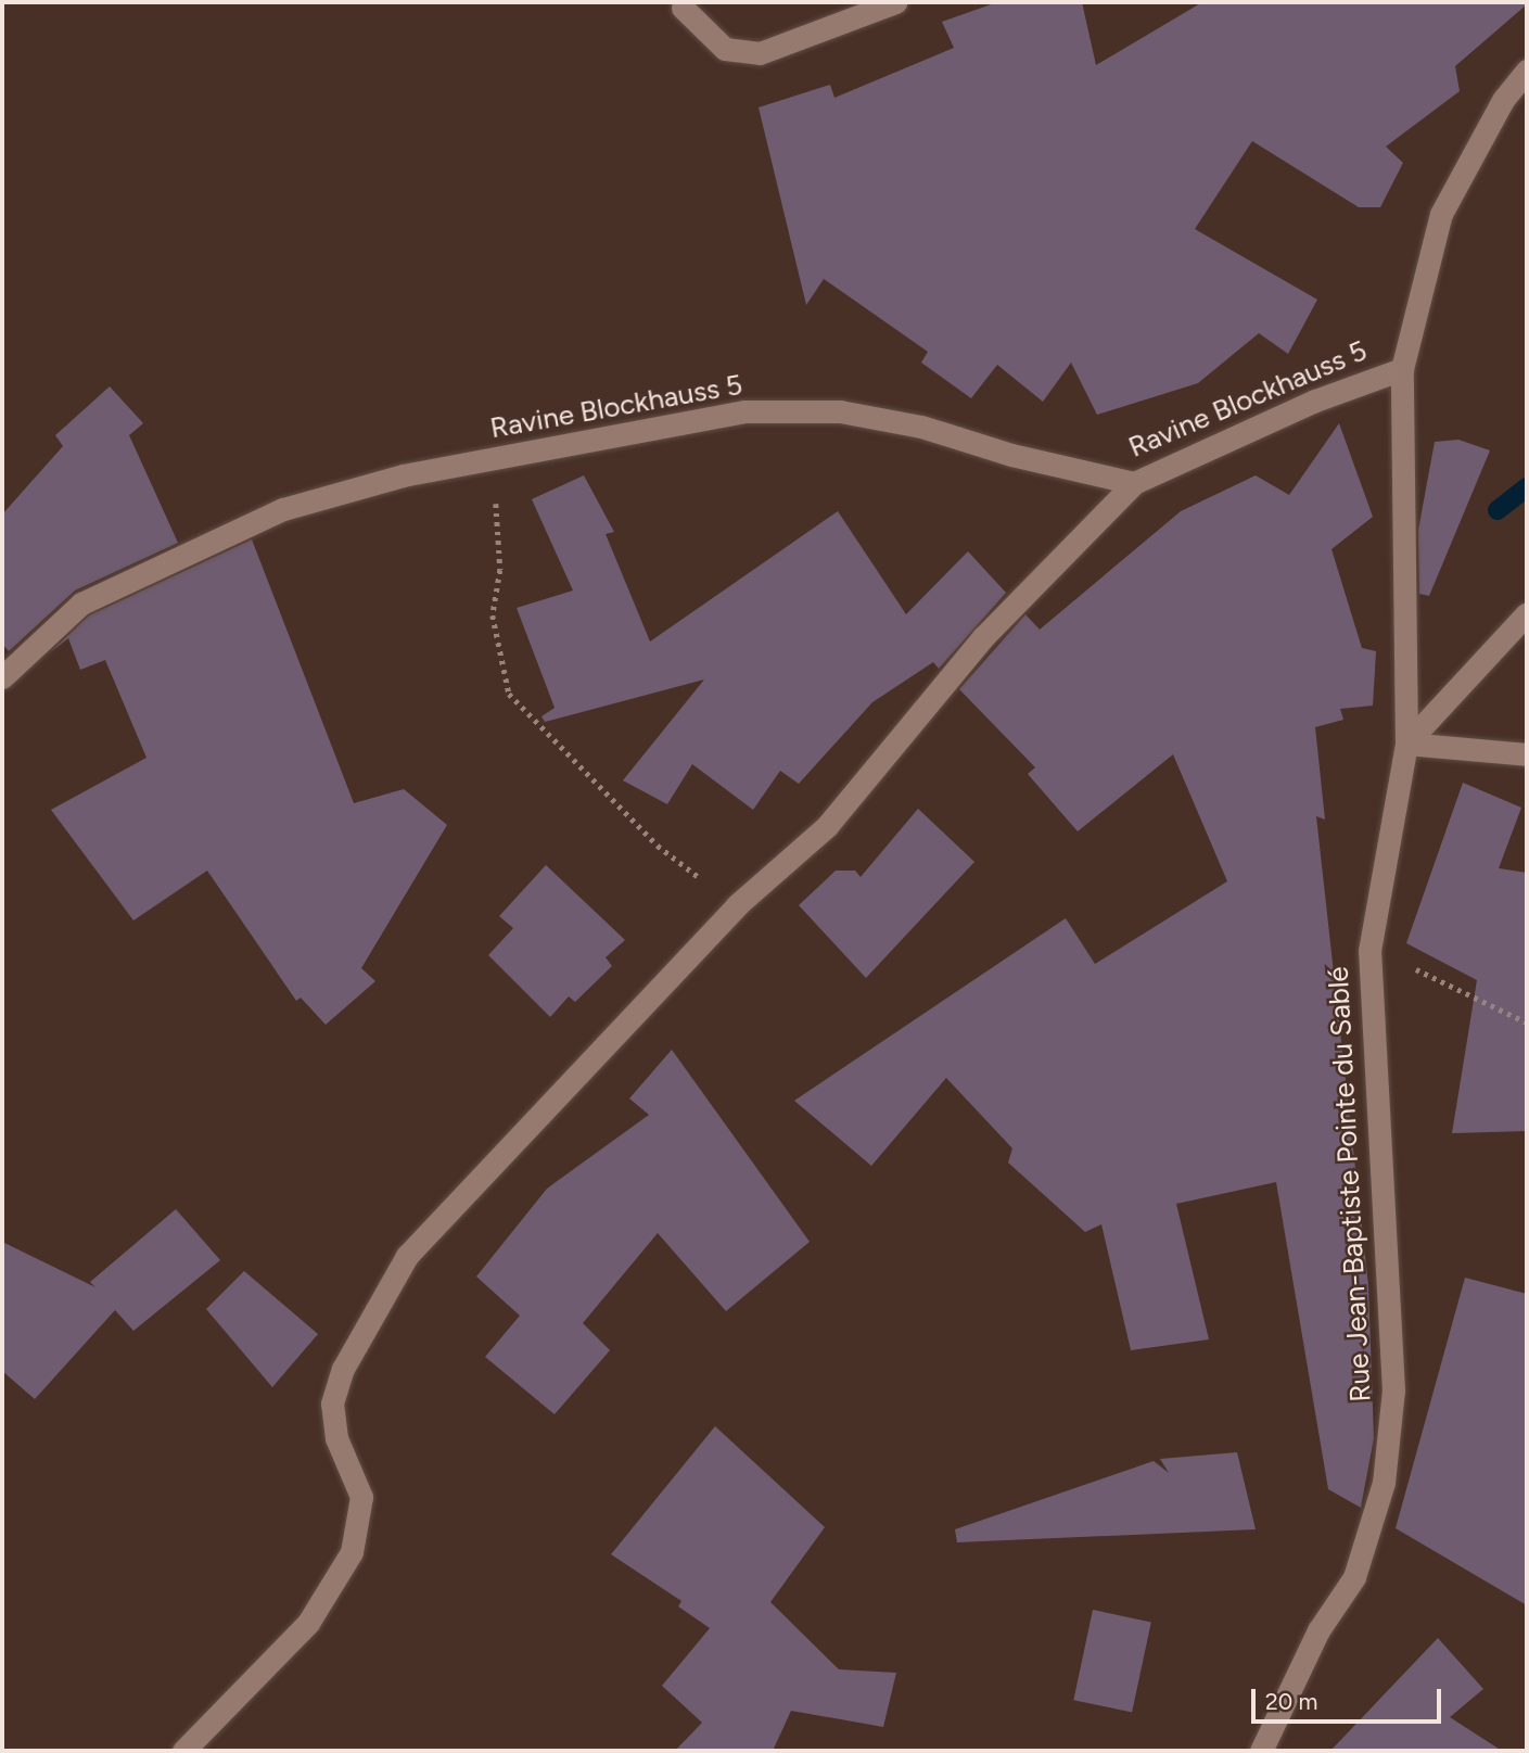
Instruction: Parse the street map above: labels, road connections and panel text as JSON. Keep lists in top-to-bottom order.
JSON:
{
  "streets": {
    "street": ["Ravine Blockhauss 5", "Rue Jean-Baptiste Pointe du Sablé"]
  },
  "crossings": [
    ["Ravine Blockhauss 5", "Rue Jean-Baptiste Pointe du Sablé"]
  ],
  "scale_bar": "20 m"
}
